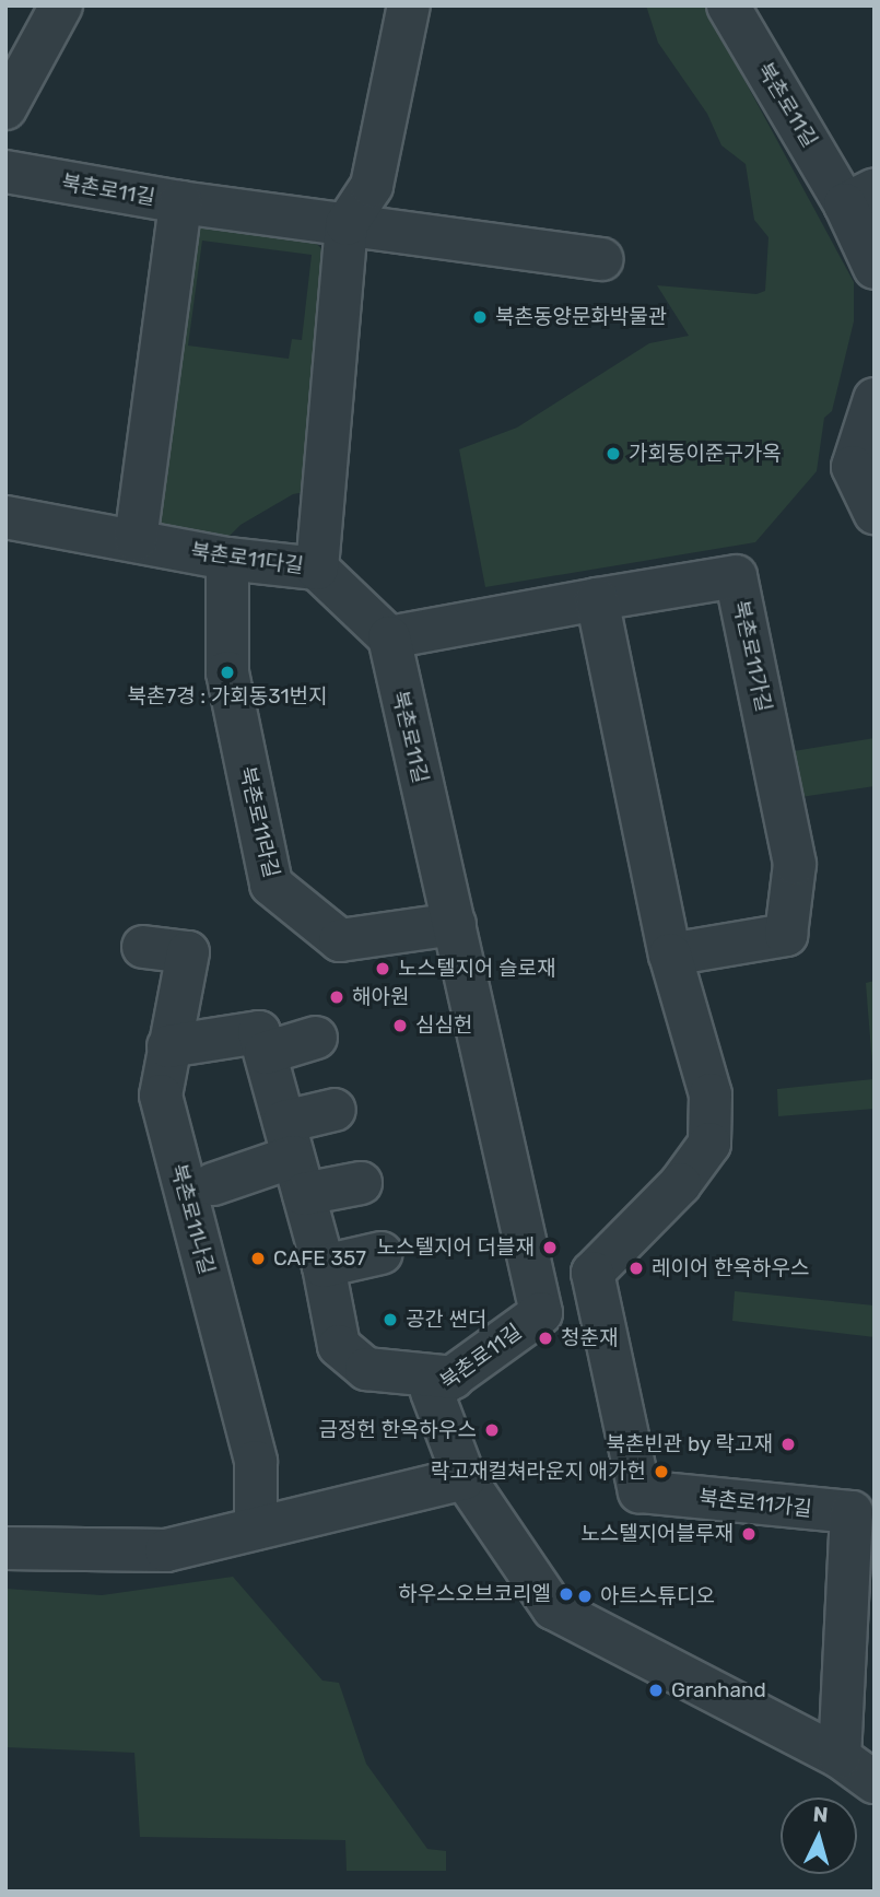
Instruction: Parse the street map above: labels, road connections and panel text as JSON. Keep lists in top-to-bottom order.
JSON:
{
  "streets": {
    "street": [
      "북촌로11길",
      "북촌로11다길",
      "북촌로11가길",
      "북촌로11라길",
      "북촌로11나길"
    ]
  },
  "crossings": [
    ["북촌로11길", "북촌로11다길"],
    ["북촌로11길", "북촌로11가길"],
    ["북촌로11길", "북촌로11라길"],
    ["북촌로11다길", "북촌로11라길"]
  ],
  "places": [
    "북촌동양문화박물관",
    "가회동이준구가옥",
    "북촌7경 : 가회동31번지",
    "노스텔지어 슬로재",
    "해아원",
    "심심헌",
    "노스텔지어 더블재",
    "CAFE 357",
    "레이어 한옥하우스",
    "공간 썬더",
    "청춘재",
    "금정헌 한옥하우스",
    "북촌빈관 by 락고재",
    "락고재컬쳐라운지 애가헌",
    "노스텔지어블루재",
    "하우스오브코리엘",
    "아트스튜디오",
    "Granhand"
  ],
  "north": "top"
}
